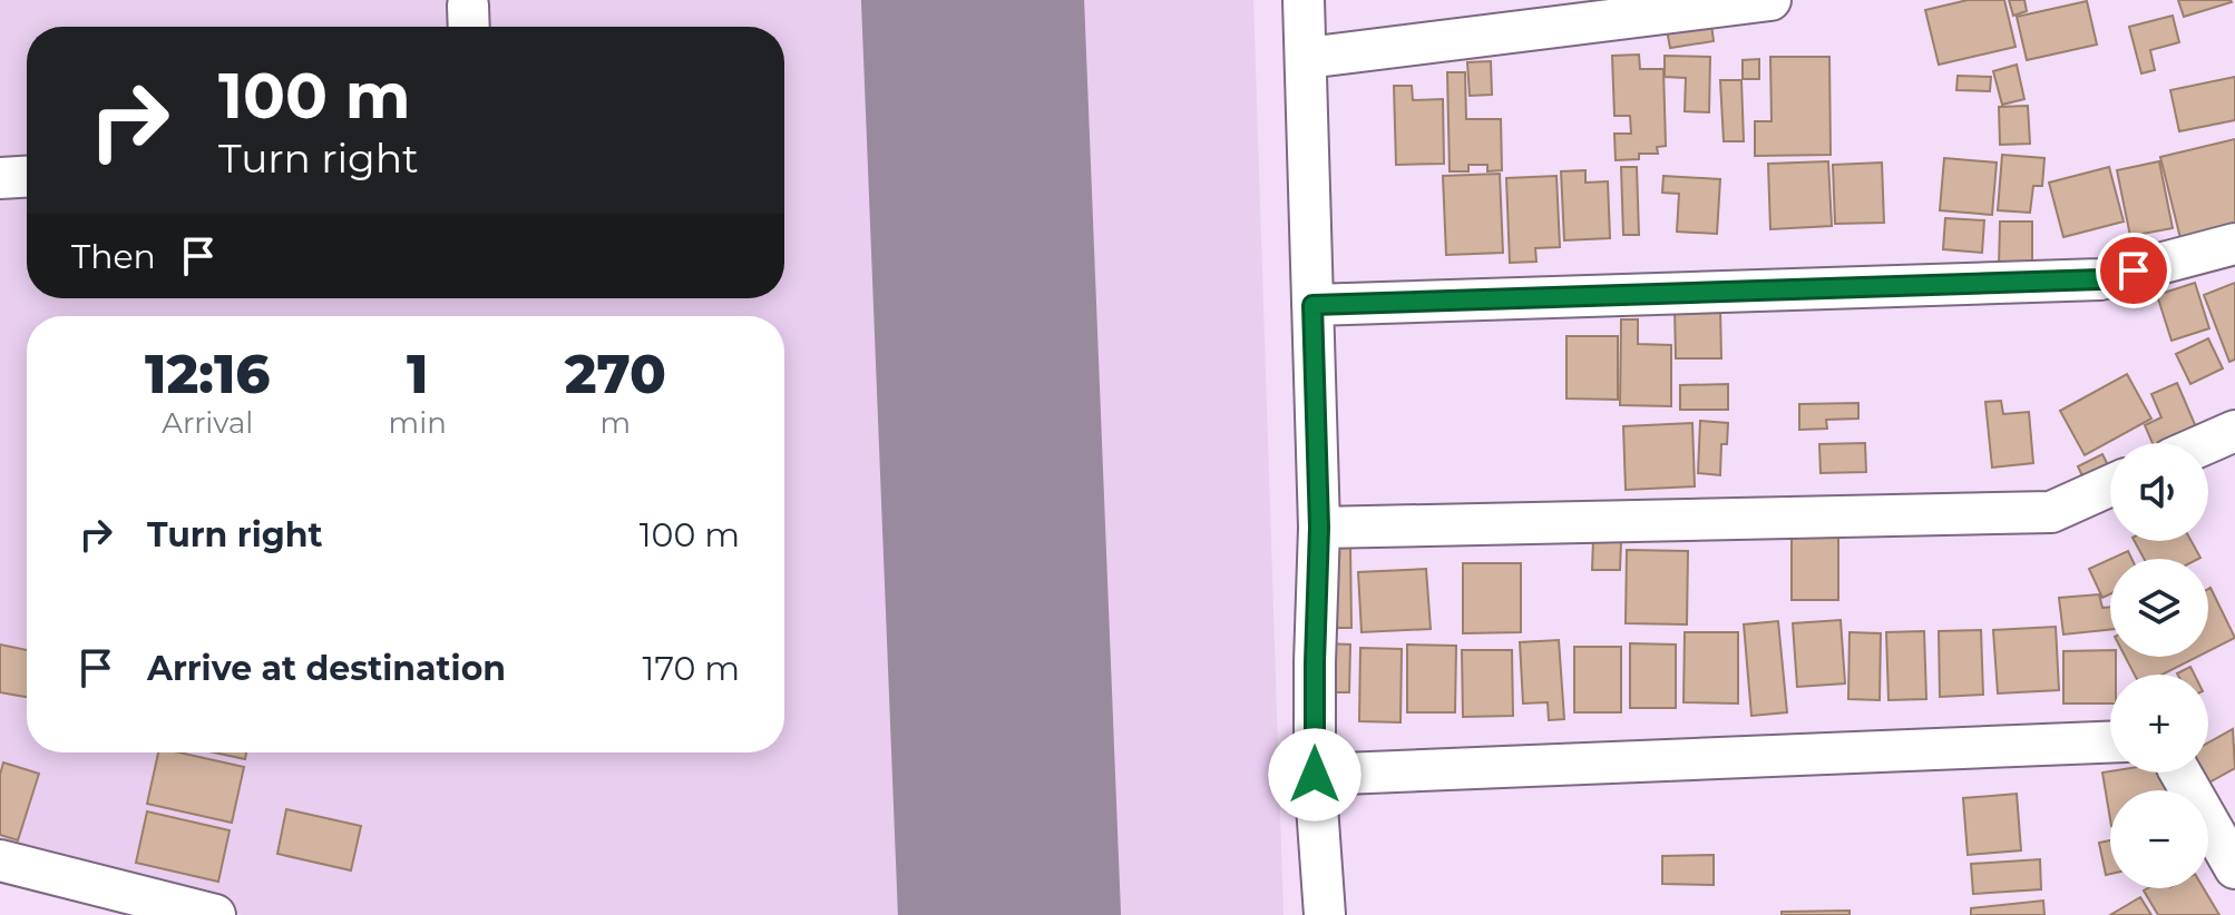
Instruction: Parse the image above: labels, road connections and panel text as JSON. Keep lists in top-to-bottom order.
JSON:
{
  "page": {
    "turn": ["100 m", "Turn right"],
    "then": "Then",
    "eta": [
      "12:16",
      "Arrival",
      "1",
      "min",
      "270",
      "m"
    ],
    "map_buttons": ["+", "−"],
    "list": [
      {
        "name": "Turn right",
        "value": "100 m"
      },
      {
        "name": "Arrive at destination",
        "value": "170 m"
      }
    ]
  }
}
